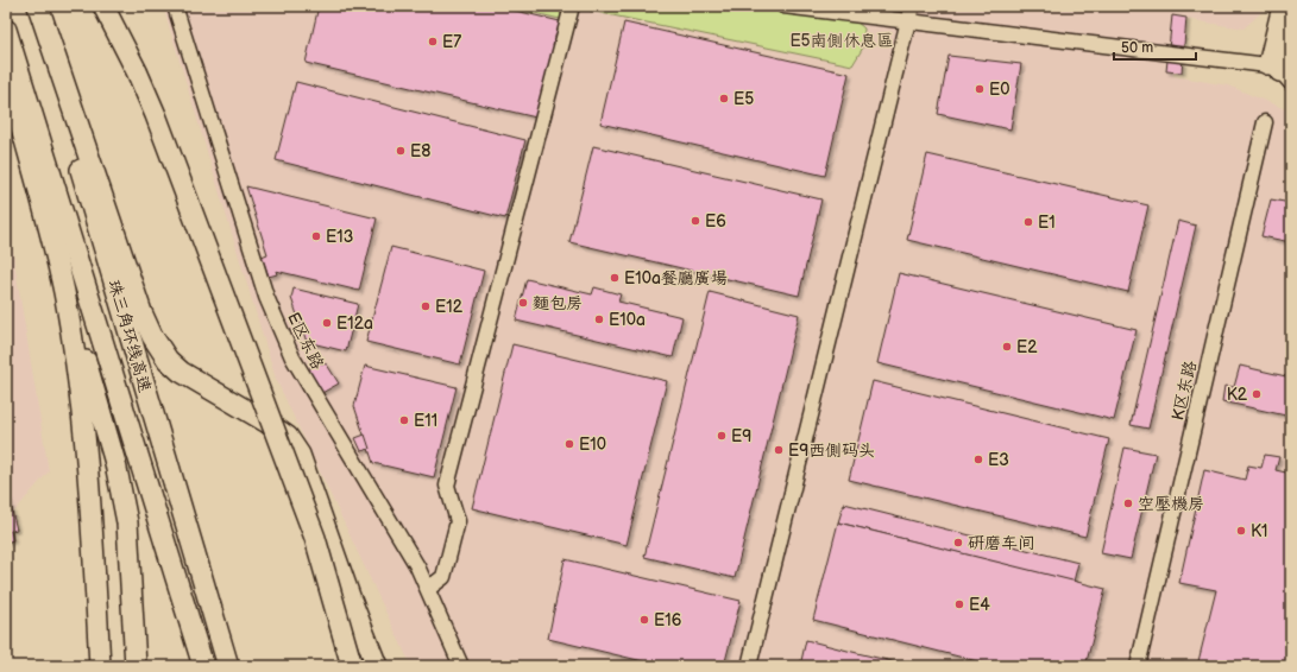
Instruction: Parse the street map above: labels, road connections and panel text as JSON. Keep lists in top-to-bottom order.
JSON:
{
  "streets": {
    "highway": ["珠三角环线高速"],
    "street": ["E区东路", "K区东路"]
  },
  "parks": ["E5南側休息區"],
  "places": [
    "E7",
    "E0",
    "E5",
    "E8",
    "E6",
    "E1",
    "E13",
    "E10a餐廳廣場",
    "麵包房",
    "E12",
    "E10a",
    "E12a",
    "E2",
    "K2",
    "E11",
    "E9",
    "E10",
    "E9西側码头",
    "E3",
    "空壓機房",
    "K1",
    "研磨车间",
    "E4",
    "E16"
  ],
  "scale_bar": "50 m"
}
